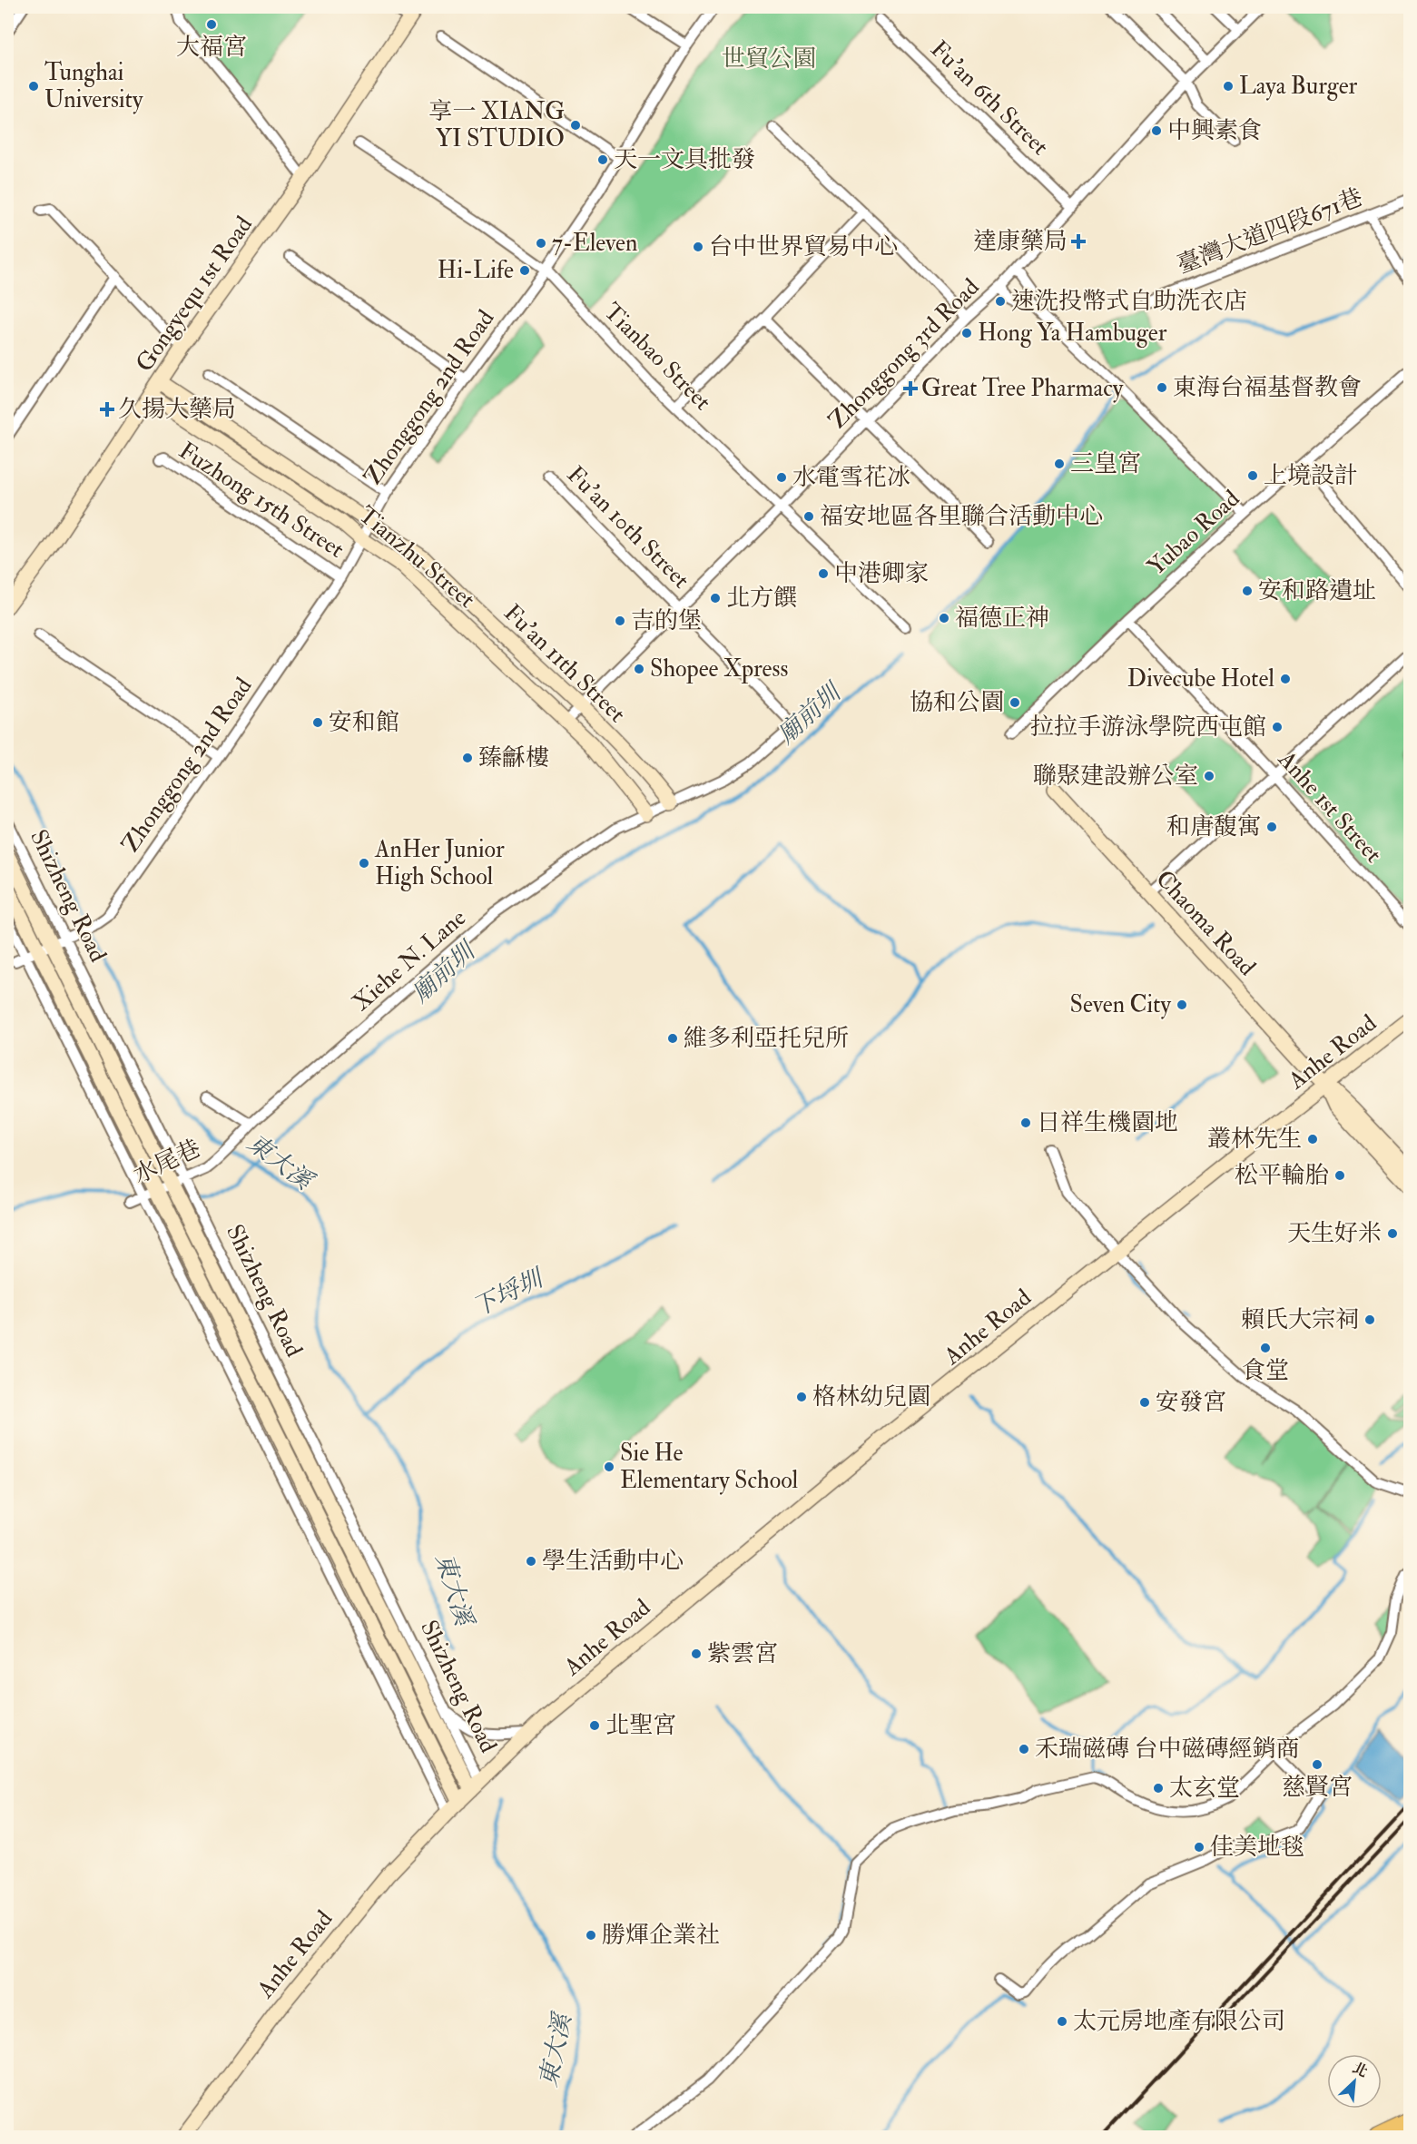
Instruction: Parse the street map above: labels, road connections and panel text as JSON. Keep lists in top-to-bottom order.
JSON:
{
  "streets": {
    "street": [
      "Fu’an 6th Street",
      "臺灣大道四段671巷",
      "Gongyequ 1st Road",
      "Zhonggong 3rd Road",
      "Tianbao Street",
      "Zhonggong 2nd Road",
      "Fuzhong 15th Street",
      "Fu’an 10th Street",
      "Yubao Road",
      "Tianzhu Street",
      "Fu’an 11th Street",
      "Anhe 1st Street",
      "Shizheng Road",
      "Chaoma Road",
      "Xiehe N. Lane",
      "Anhe Road",
      "水尾巷"
    ]
  },
  "crossings": [
    ["Fu’an 6th Street", "Zhonggong 3rd Road"],
    ["Gongyequ 1st Road", "Tianzhu Street"],
    ["Zhonggong 3rd Road", "Tianbao Street"],
    ["Zhonggong 3rd Road", "Fu’an 10th Street"],
    ["Zhonggong 3rd Road", "Tianzhu Street"],
    ["Zhonggong 3rd Road", "Fu’an 11th Street"],
    ["Tianbao Street", "Zhonggong 2nd Road"],
    ["Zhonggong 2nd Road", "Fuzhong 15th Street"],
    ["Zhonggong 2nd Road", "Tianzhu Street"],
    ["Zhonggong 2nd Road", "Fu’an 11th Street"],
    ["Zhonggong 2nd Road", "Shizheng Road"],
    ["Fu’an 10th Street", "Xiehe N. Lane"],
    ["Yubao Road", "Anhe 1st Street"],
    ["Tianzhu Street", "Fu’an 11th Street"],
    ["Tianzhu Street", "Xiehe N. Lane"],
    ["Fu’an 11th Street", "Xiehe N. Lane"],
    ["Shizheng Road", "Anhe Road"],
    ["Shizheng Road", "水尾巷"],
    ["Chaoma Road", "Anhe Road"],
    ["Xiehe N. Lane", "水尾巷"]
  ],
  "water": ["廟前圳", "東大溪", "下埒圳"],
  "parks": ["世貿公園"],
  "places": {
    "other": [
      "大福宮",
      "Tunghai University",
      "Laya Burger",
      "享一 XIANG YI STUDIO",
      "中興素食",
      "天一文具批發",
      "7-Eleven",
      "台中世界貿易中心",
      "Hi-Life",
      "速洗投幣式自助洗衣店",
      "Hong Ya Hambuger",
      "東海台福基督教會",
      "三皇宮",
      "上境設計",
      "水電雪花冰",
      "福安地區各里聯合活動中心",
      "中港卿家",
      "安和路遺址",
      "北方饌",
      "福德正神",
      "吉的堡",
      "Shopee Xpress",
      "Divecube Hotel",
      "協和公園",
      "安和館",
      "拉拉手游泳學院西屯館",
      "臻龢樓",
      "聯聚建設辦公室",
      "和唐馥寓",
      "AnHer Junior High School",
      "Seven City",
      "維多利亞托兒所",
      "日祥生機園地",
      "叢林先生",
      "松平輪胎",
      "天生好米",
      "賴氏大宗祠",
      "食堂",
      "格林幼兒園",
      "安發宮",
      "Sie He Elementary School",
      "學生活動中心",
      "紫雲宮",
      "北聖宮",
      "禾瑞磁磚 台中磁磚經銷商",
      "慈賢宮",
      "太玄堂",
      "佳美地毯",
      "勝煇企業社",
      "太元房地產有限公司"
    ],
    "health": ["達康藥局", "Great Tree Pharmacy", "久揚大藥局"]
  },
  "north": "top right"
}
